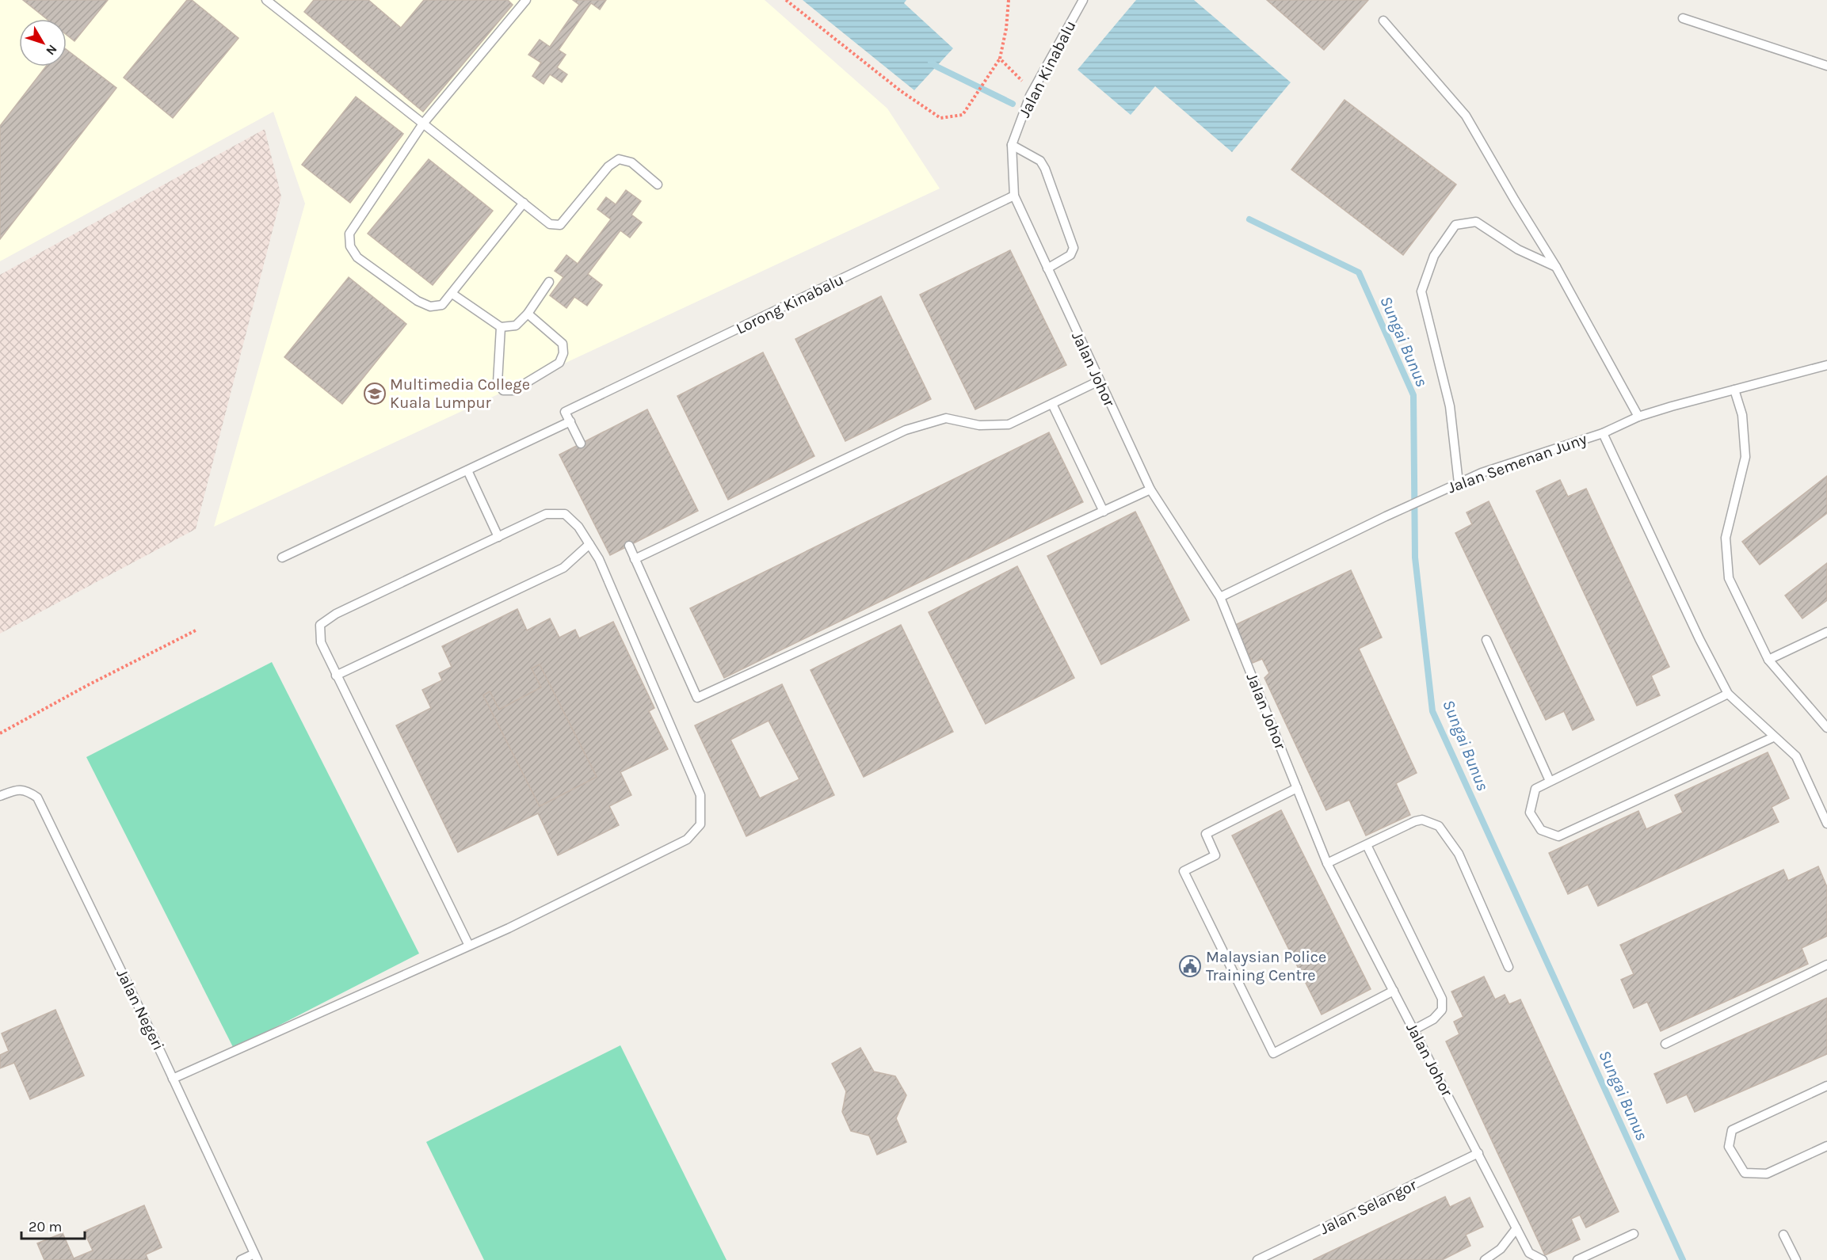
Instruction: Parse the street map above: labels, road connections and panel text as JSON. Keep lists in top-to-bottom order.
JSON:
{
  "streets": {
    "lane": [
      "Jalan Kinabalu",
      "Lorong Kinabalu",
      "Jalan Johor",
      "Jalan Semenan Juny",
      "Jalan Negeri",
      "Jalan Selangor"
    ]
  },
  "crossings": [
    ["Jalan Kinabalu", "Lorong Kinabalu"],
    ["Jalan Kinabalu", "Jalan Johor"],
    ["Lorong Kinabalu", "Jalan Johor"],
    ["Jalan Johor", "Jalan Semenan Juny"],
    ["Jalan Johor", "Jalan Selangor"]
  ],
  "water": ["Sungai Bunus"],
  "places": {
    "school or university": ["Multimedia College Kuala Lumpur"],
    "public building": ["Malaysian Police Training Centre"]
  },
  "scale_bar": "20 m",
  "north": "bottom right"
}
